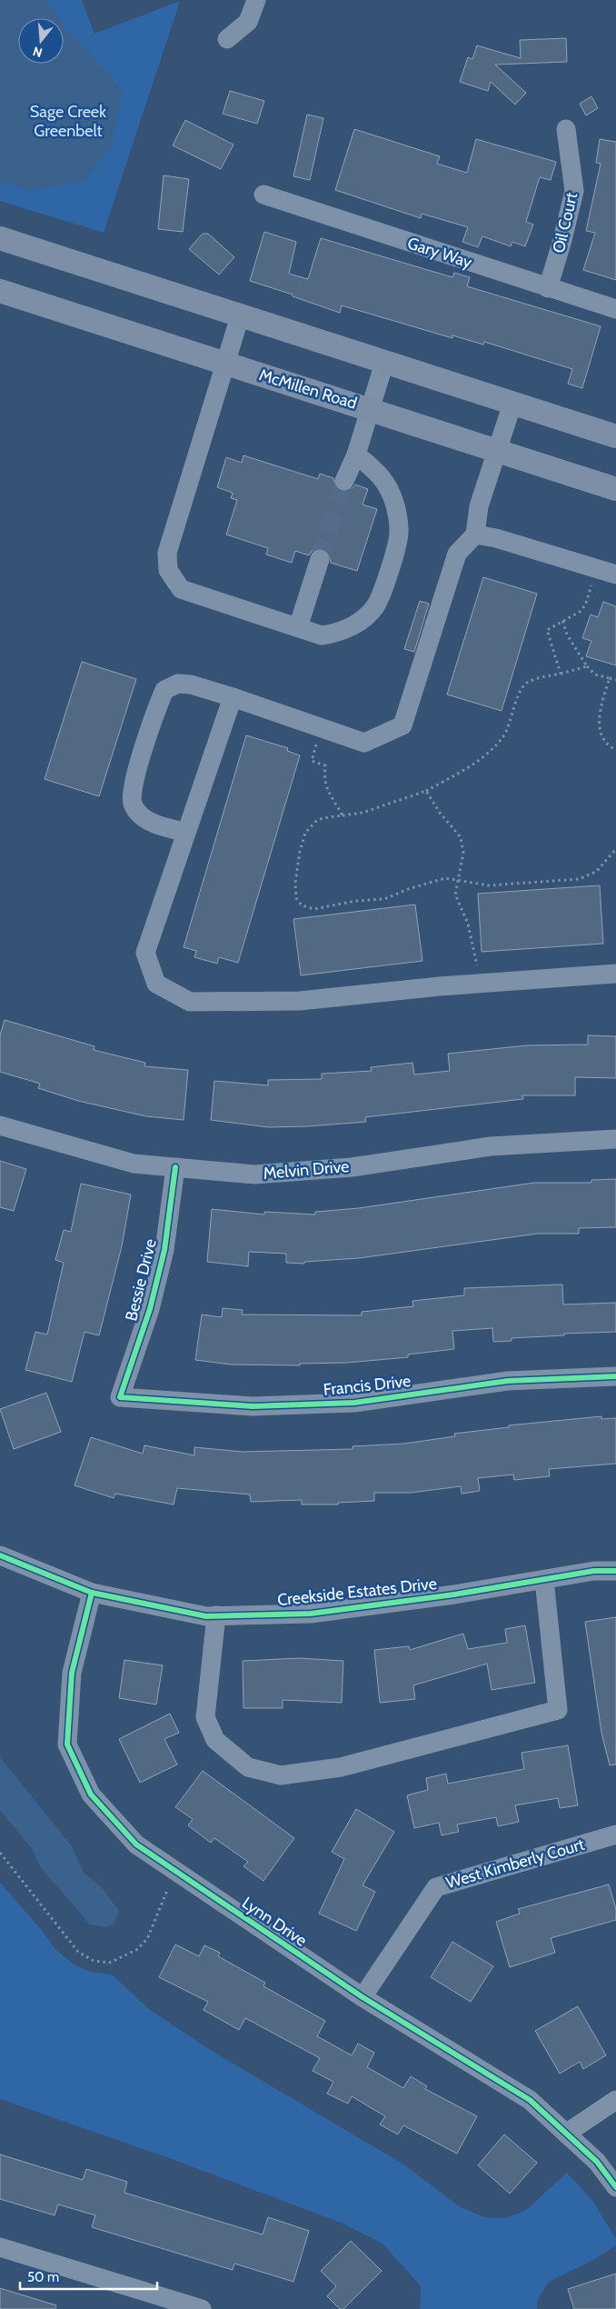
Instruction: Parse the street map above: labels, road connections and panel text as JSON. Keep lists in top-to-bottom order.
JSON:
{
  "streets": {
    "main road": ["McMillen Road"],
    "street": [
      "Oil Court",
      "Gary Way",
      "Melvin Drive",
      "Bessie Drive",
      "Francis Drive",
      "Creekside Estates Drive",
      "West Kimberly Court",
      "Lynn Drive"
    ]
  },
  "crossings": [
    ["Oil Court", "Gary Way"],
    ["Melvin Drive", "Bessie Drive"],
    ["Bessie Drive", "Francis Drive"],
    ["Creekside Estates Drive", "Lynn Drive"],
    ["West Kimberly Court", "Lynn Drive"]
  ],
  "parks": ["Sage Creek Greenbelt"],
  "scale_bar": "50 m",
  "north": "bottom"
}
